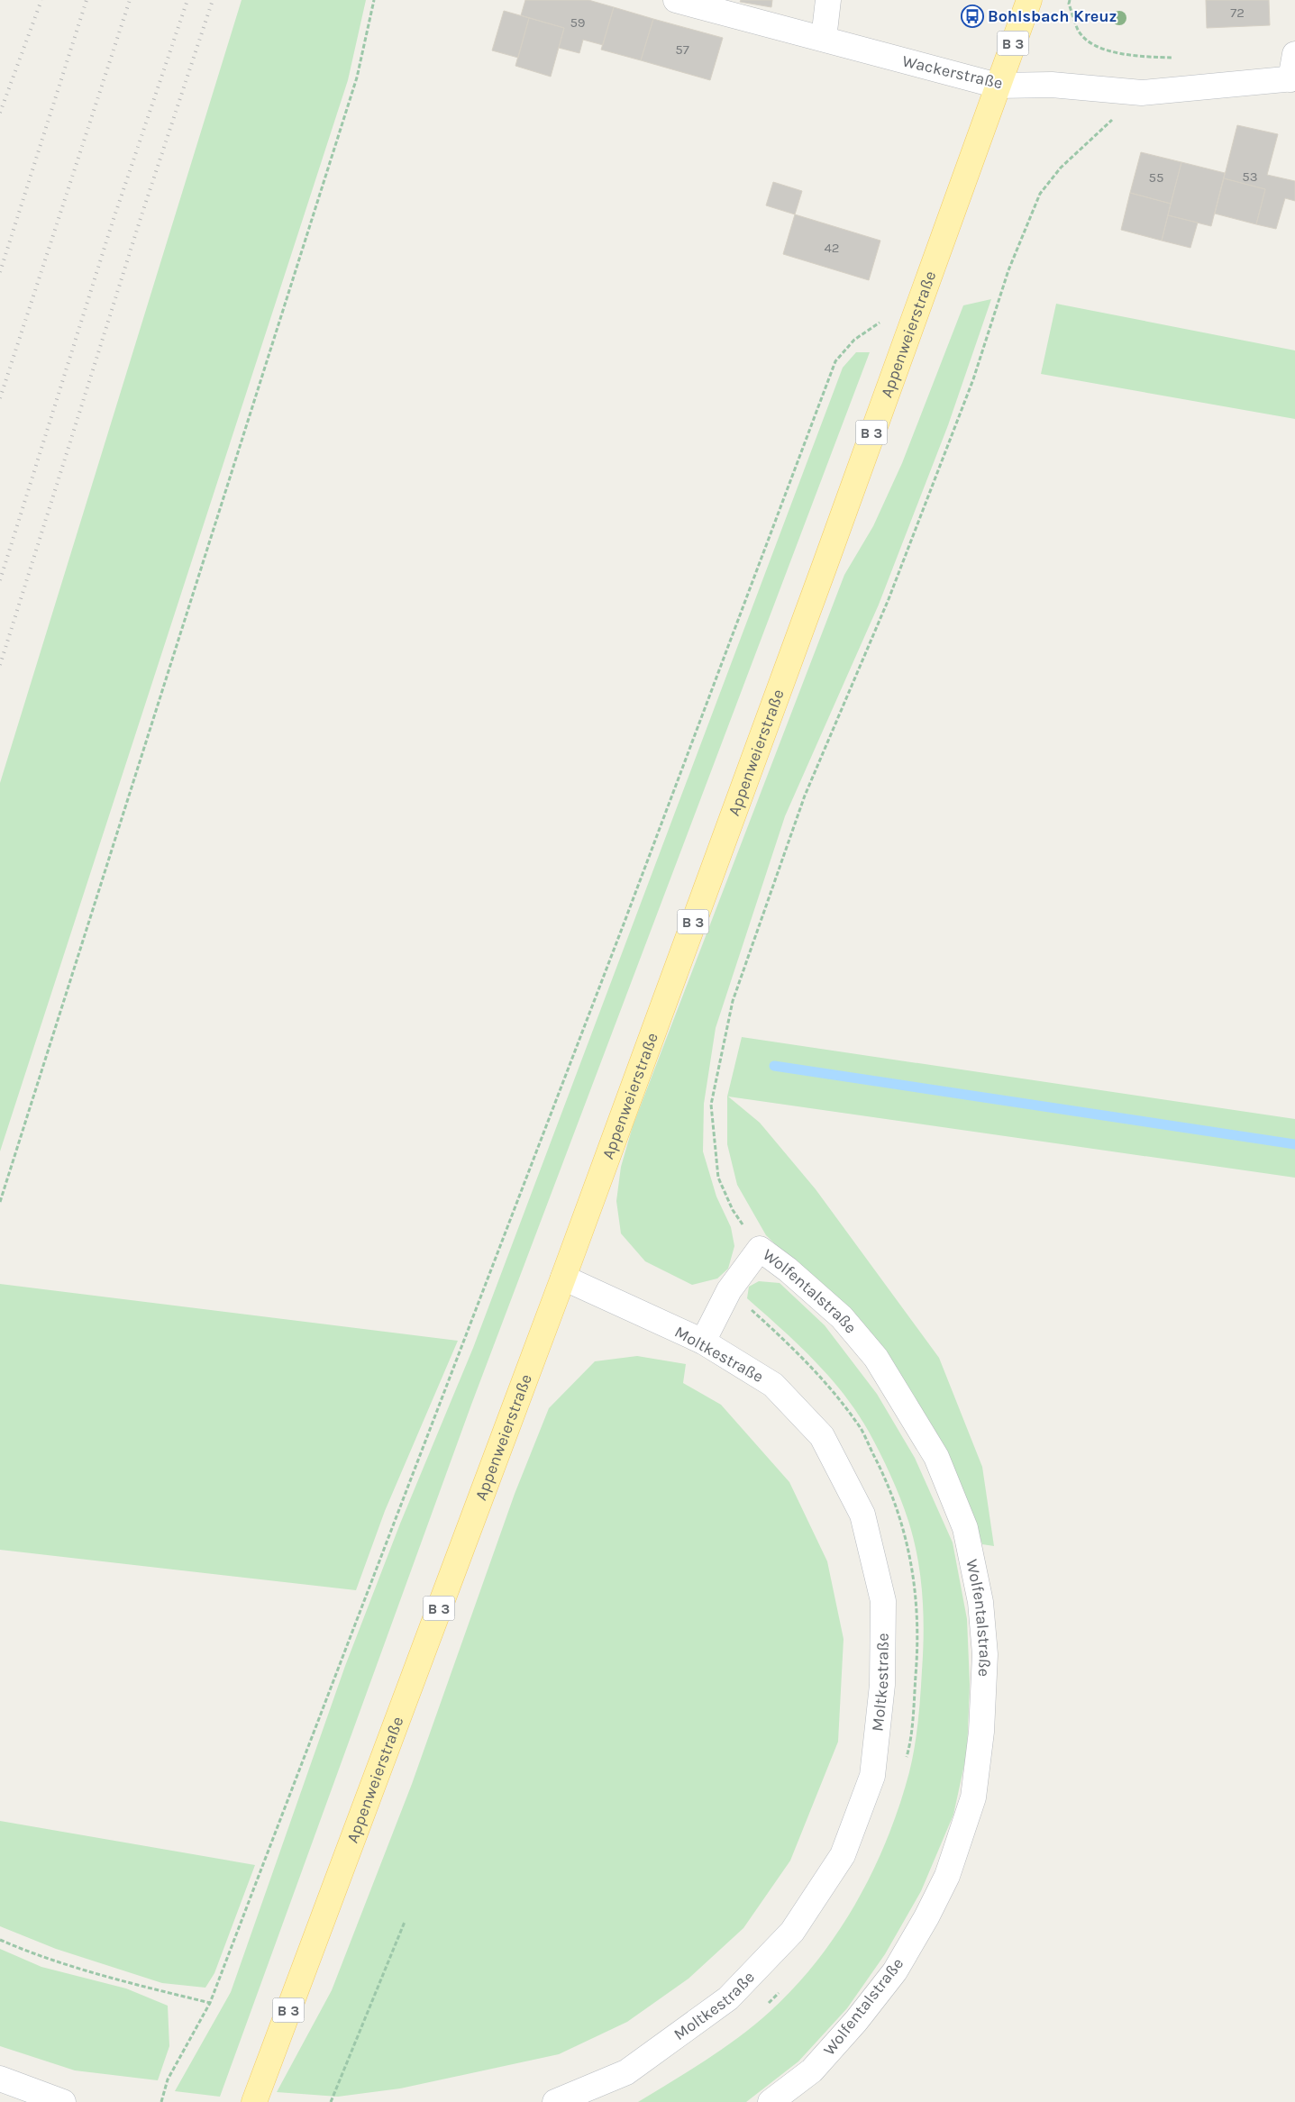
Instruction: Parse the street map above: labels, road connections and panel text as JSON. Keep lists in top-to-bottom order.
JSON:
{
  "streets": {
    "main road": ["B 3", "Appenweierstraße"],
    "street": ["Wackerstraße", "Wolfentalstraße", "Moltkestraße"]
  },
  "crossings": [
    ["B 3", "Wackerstraße"],
    ["B 3", "Appenweierstraße"],
    ["Wackerstraße", "Appenweierstraße"],
    ["Appenweierstraße", "Moltkestraße"],
    ["Wolfentalstraße", "Moltkestraße"]
  ],
  "places": {
    "bus stop": ["Bohlsbach Kreuz"]
  },
  "house_numbers": [
    "72",
    "59",
    "57",
    "53",
    "55",
    "42"
  ]
}
